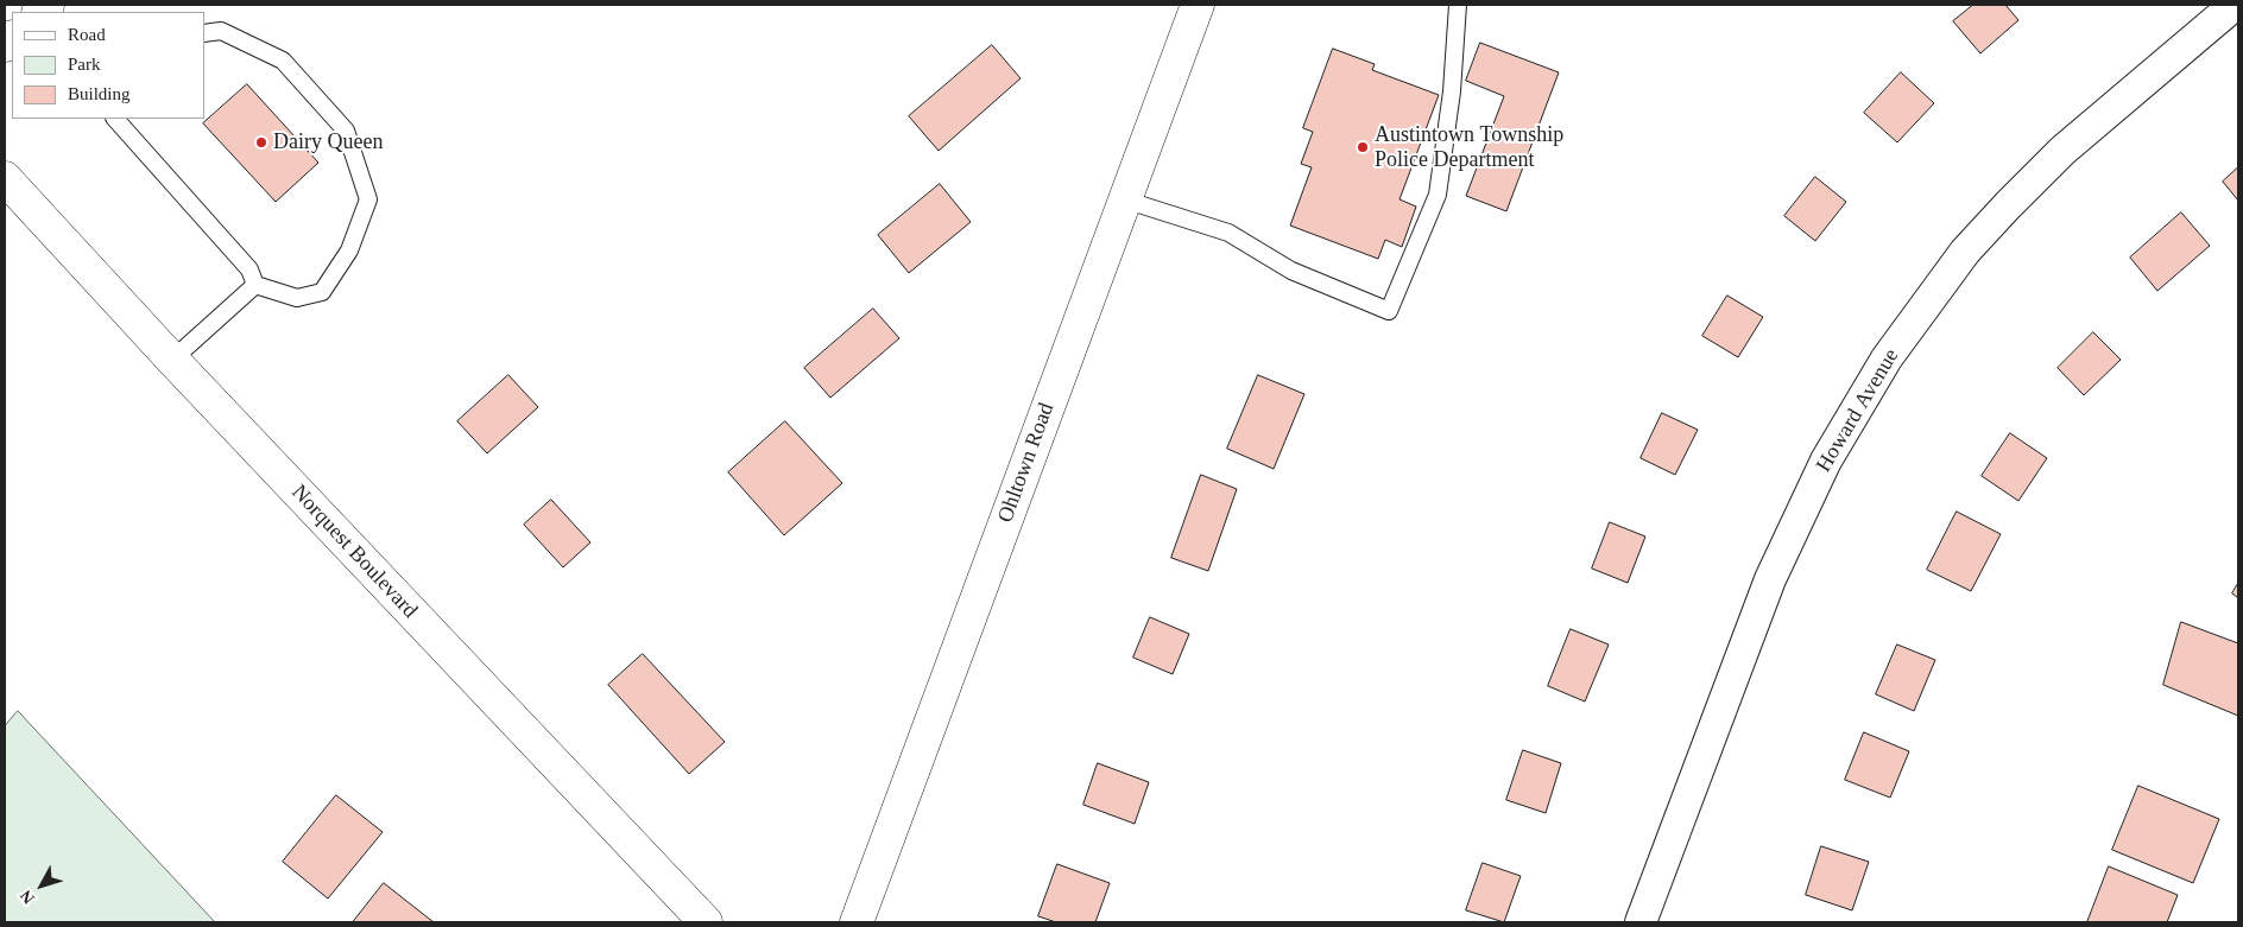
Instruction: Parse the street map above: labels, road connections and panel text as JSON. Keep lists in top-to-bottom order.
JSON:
{
  "streets": {
    "street": ["Howard Avenue", "Ohltown Road", "Norquest Boulevard"]
  },
  "places": ["Dairy Queen", "Austintown Township Police Department"],
  "legend": ["Road", "Park", "Building"],
  "north": "bottom left"
}
